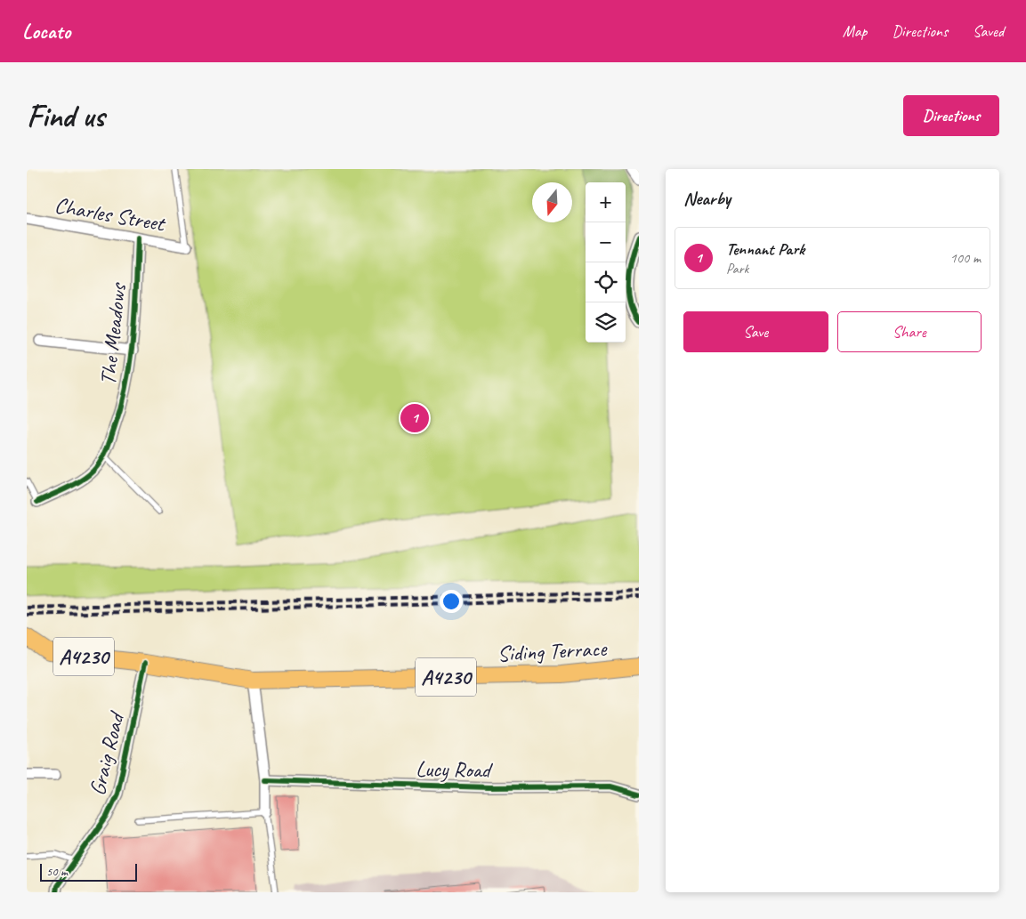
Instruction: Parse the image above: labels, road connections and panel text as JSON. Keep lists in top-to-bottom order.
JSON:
{
  "streets": {
    "main road": ["Siding Terrace", "A4230"],
    "street": [
      "Charles Street",
      "The Meadows",
      "Graig Road",
      "Lucy Road"
    ]
  },
  "crossings": [
    ["Charles Street", "The Meadows"],
    ["Siding Terrace", "A4230"],
    ["A4230", "Graig Road"]
  ],
  "scale_bar": "50 m",
  "north": "bottom",
  "page": {
    "header": "Locato",
    "nav": ["Map", "Directions", "Saved"],
    "buttons": [
      "Directions",
      ["Save", "Share"]
    ],
    "title": "Find us",
    "heading": "Nearby",
    "map_buttons": ["+", "−"],
    "list": [
      {
        "mark": "1",
        "name": "Tennant Park",
        "note": "Park",
        "value": "100 m"
      }
    ],
    "pins": "1",
    "scale": "50 m"
  }
}
